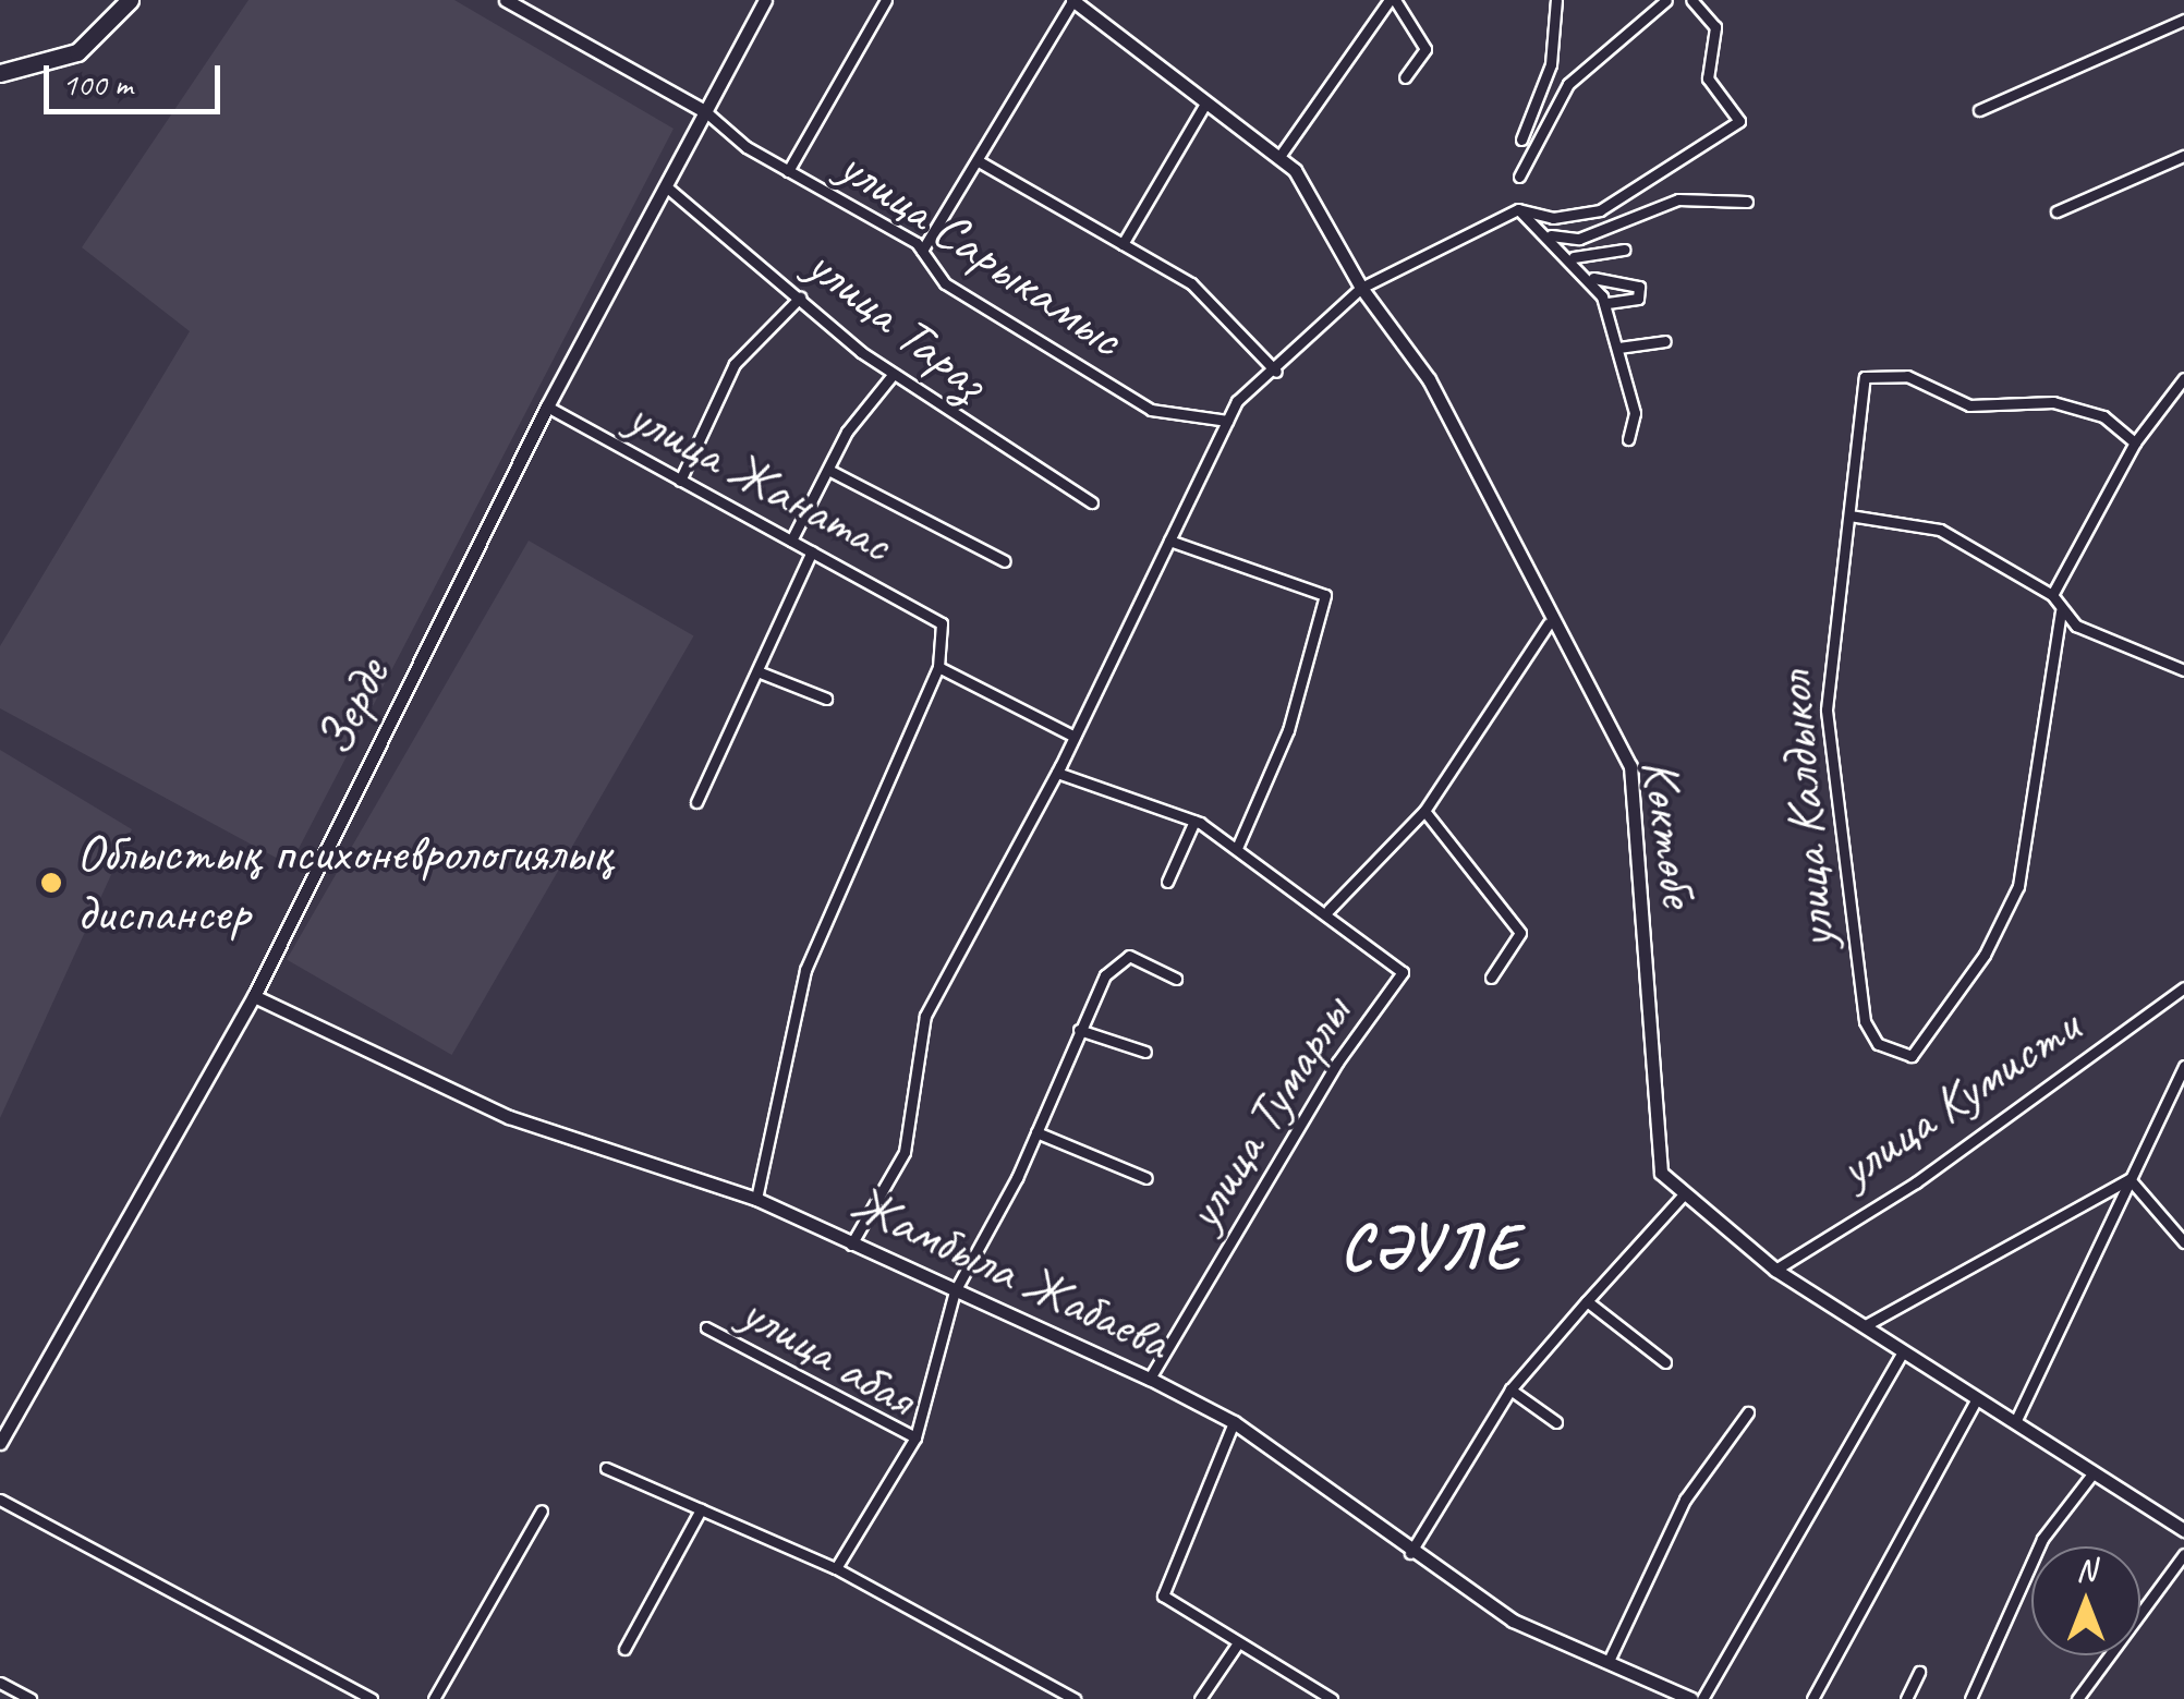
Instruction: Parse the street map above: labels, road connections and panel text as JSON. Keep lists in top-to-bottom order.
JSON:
{
  "streets": {
    "street": [
      "улица Сарыкамыс",
      "улица Тараз",
      "улица Жанатас",
      "Зерде",
      "улица Калдыкол",
      "Көктөбе",
      "улица Кумисти",
      "улица Тумарлы",
      "Жамбыла Жабаева",
      "улица абая"
    ]
  },
  "crossings": [
    ["улица Сарыкамыс", "Зерде"],
    ["улица Тараз", "Зерде"],
    ["улица Жанатас", "Зерде"],
    ["Зерде", "Жамбыла Жабаева"],
    ["Көктөбе", "улица Кумисти"],
    ["Көктөбе", "улица Тумарлы"],
    ["улица Тумарлы", "Жамбыла Жабаева"]
  ],
  "districts": ["СӘУЛЕ"],
  "places": ["Облыстық психоневрологиялық диспансер"],
  "scale_bar": "100 m",
  "north": "top"
}
